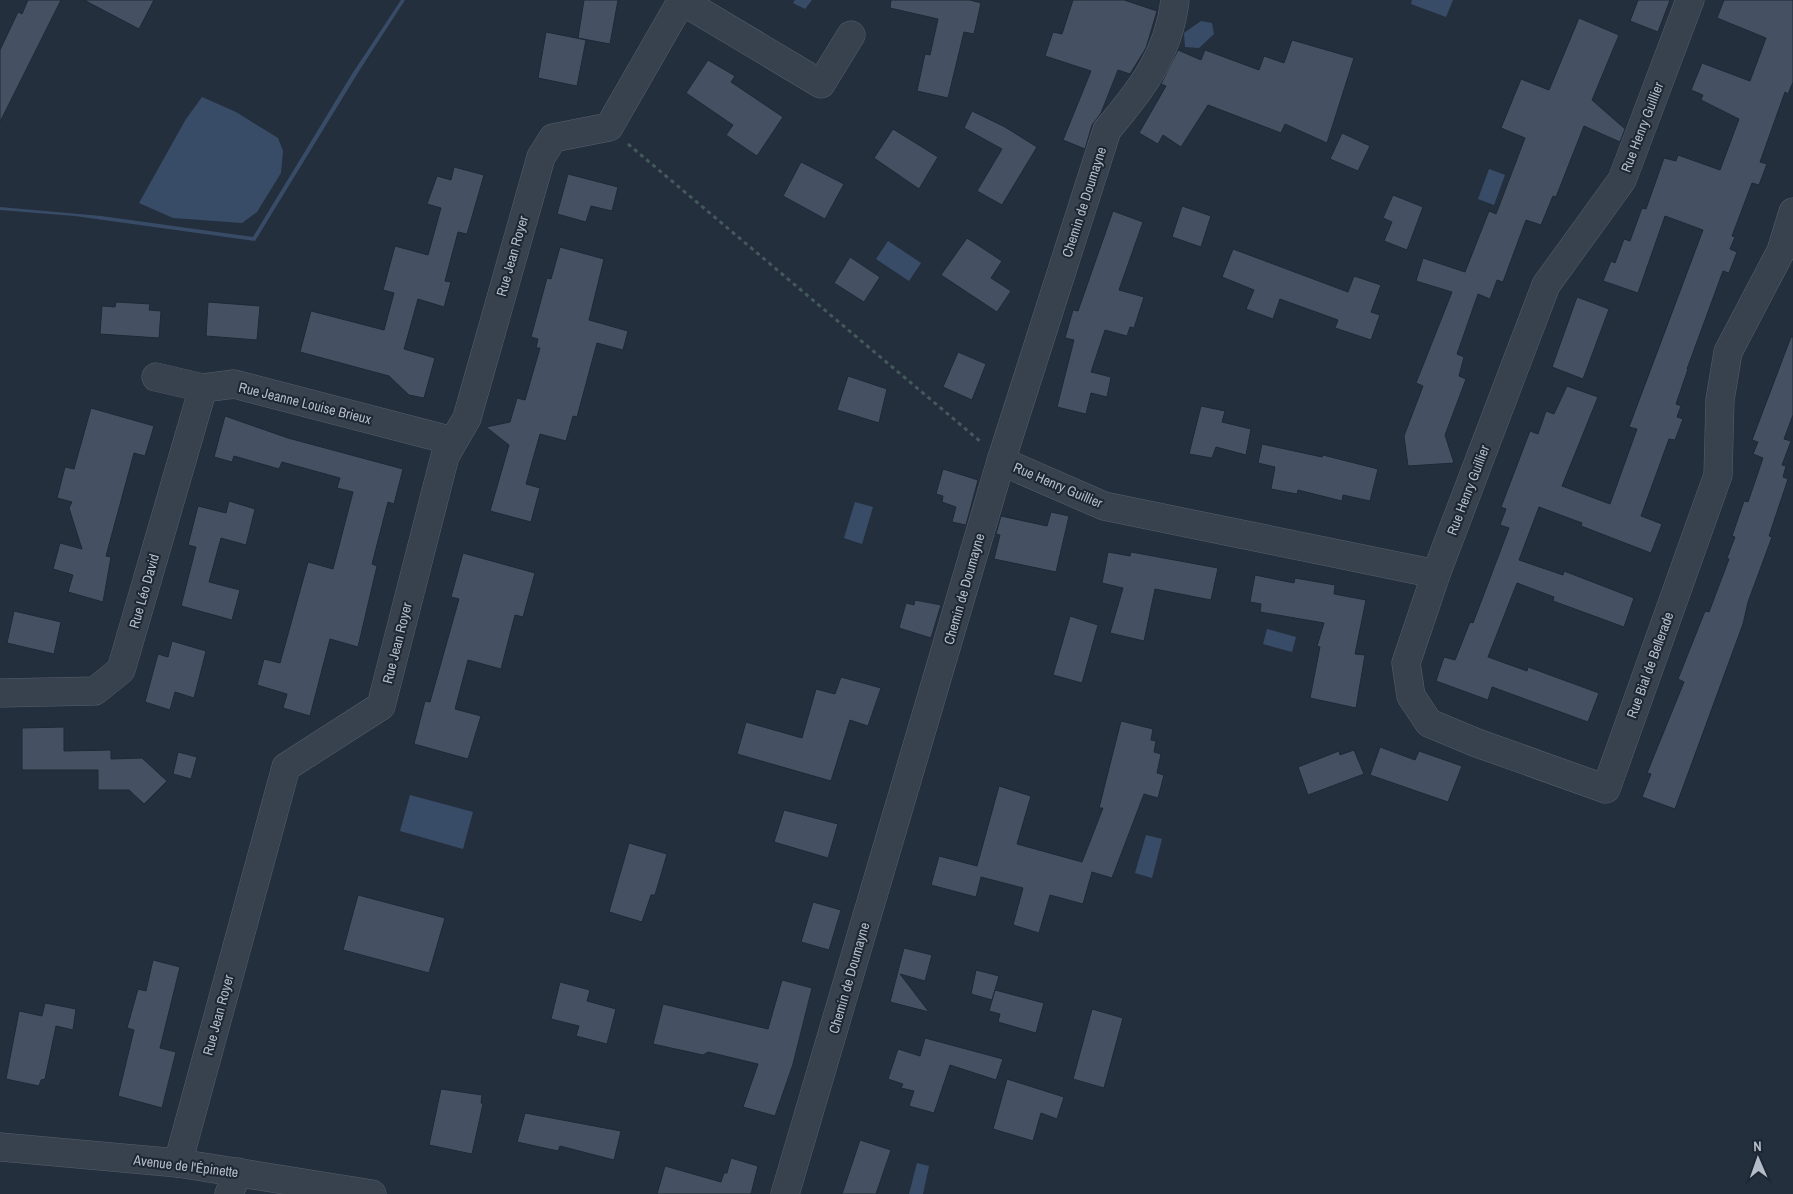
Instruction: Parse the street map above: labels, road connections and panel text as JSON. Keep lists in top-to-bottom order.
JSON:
{
  "streets": {
    "street": [
      "Rue Henry Guillier",
      "Chemin de Doumayne",
      "Rue Jean Royer",
      "Rue Jeanne Louise Brieux",
      "Rue Léo David",
      "Rue Bial de Bellerade",
      "Avenue de l'Épinette"
    ]
  },
  "crossings": [
    ["Rue Henry Guillier", "Chemin de Doumayne"],
    ["Rue Henry Guillier", "Rue Bial de Bellerade"],
    ["Rue Jean Royer", "Rue Jeanne Louise Brieux"],
    ["Rue Jean Royer", "Avenue de l'Épinette"],
    ["Rue Jeanne Louise Brieux", "Rue Léo David"]
  ],
  "north": "top"
}
